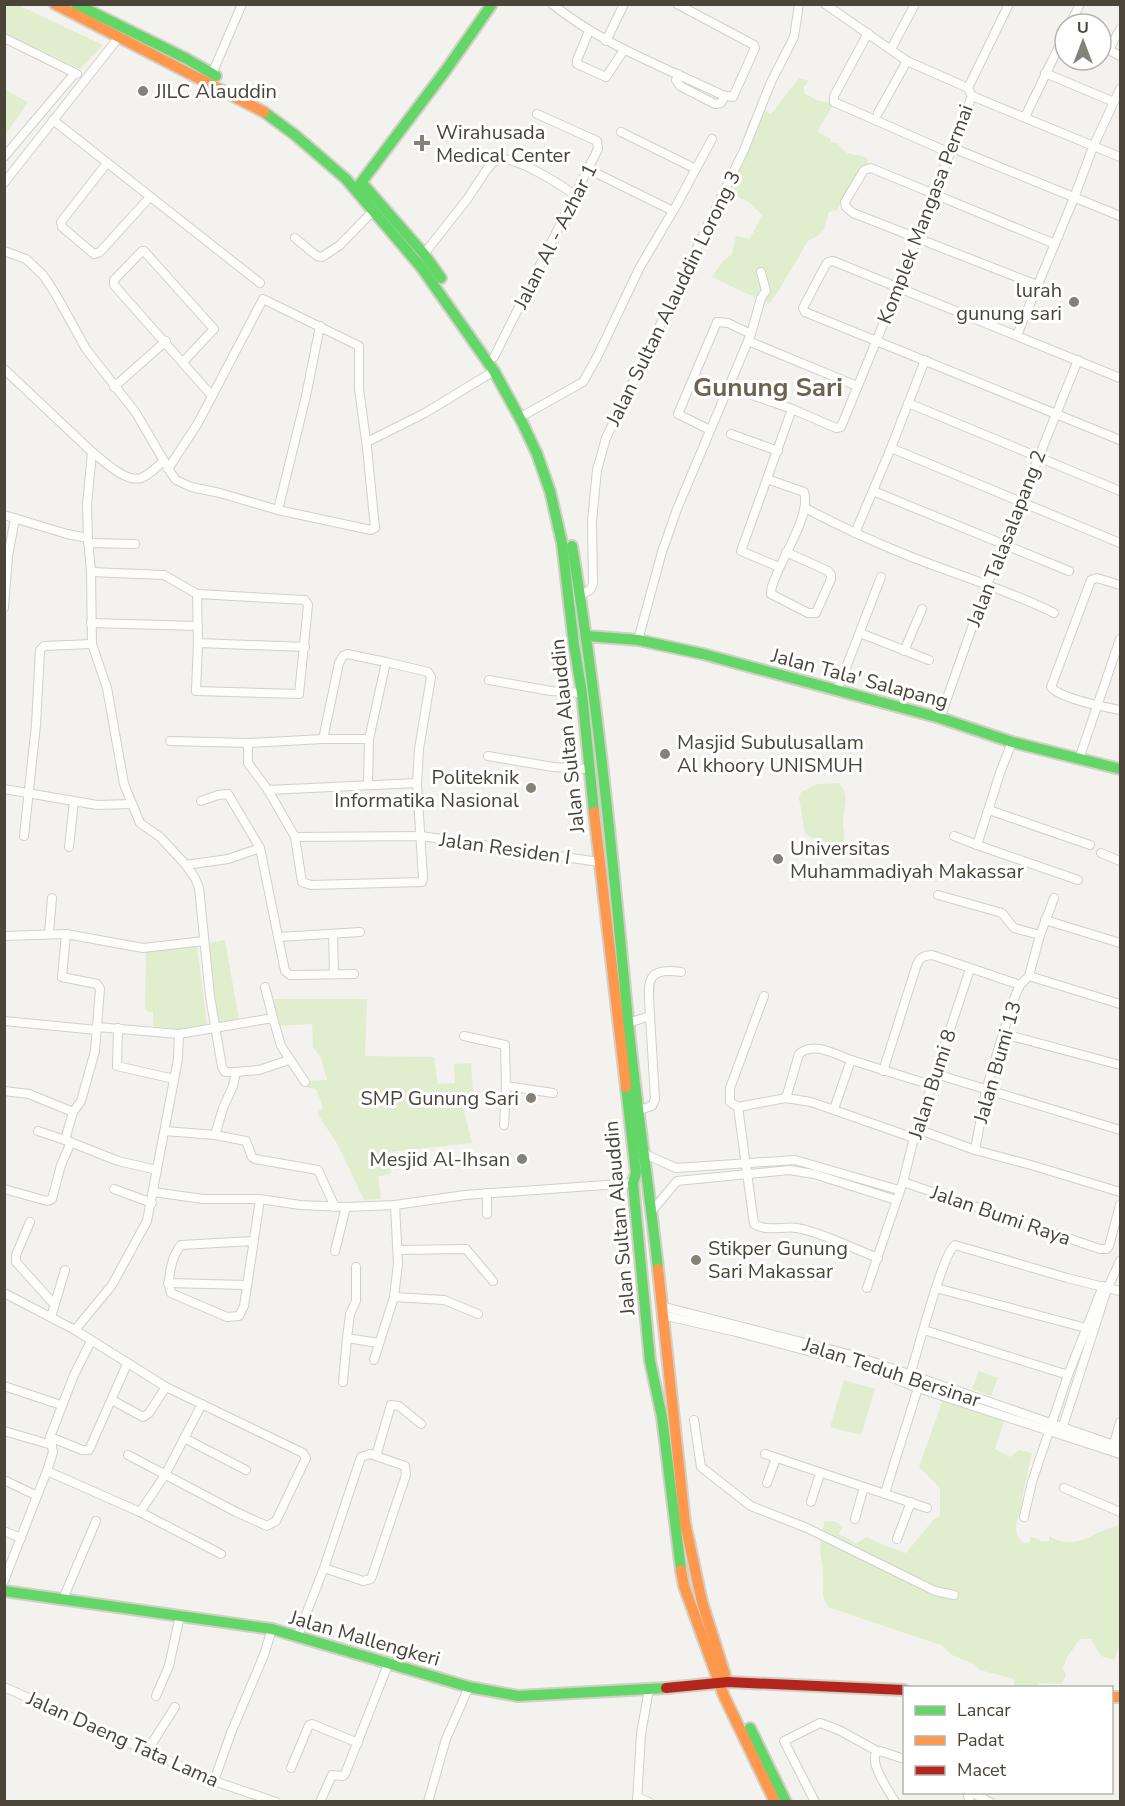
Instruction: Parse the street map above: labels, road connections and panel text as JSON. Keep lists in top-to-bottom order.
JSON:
{
  "streets": {
    "main road": ["Jalan Tala' Salapang", "Jalan Sultan Alauddin", "Jalan Mallengkeri"],
    "street": [
      "Komplek Mangasa Permai",
      "Jalan Al - Azhar 1",
      "Jalan Sultan Alauddin Lorong 3",
      "Jalan Talasalapang 2",
      "Jalan Residen I",
      "Jalan Bumi 13",
      "Jalan Bumi 8",
      "Jalan Bumi Raya",
      "Jalan Teduh Bersinar",
      "Jalan Daeng Tata Lama"
    ]
  },
  "crossings": [
    ["Jalan Al - Azhar 1", "Jalan Sultan Alauddin"],
    ["Jalan Sultan Alauddin Lorong 3", "Jalan Sultan Alauddin"],
    ["Jalan Talasalapang 2", "Jalan Tala' Salapang"],
    ["Jalan Tala' Salapang", "Jalan Sultan Alauddin"],
    ["Jalan Sultan Alauddin", "Jalan Residen I"],
    ["Jalan Sultan Alauddin", "Jalan Teduh Bersinar"],
    ["Jalan Sultan Alauddin", "Jalan Mallengkeri"],
    ["Jalan Bumi 13", "Jalan Bumi 8"],
    ["Jalan Bumi 8", "Jalan Bumi Raya"]
  ],
  "districts": ["Gunung Sari"],
  "places": {
    "other": [
      "JILC Alauddin",
      "lurah gunung sari",
      "Masjid Subulusallam Al khoory UNISMUH",
      "Politeknik Informatika Nasional",
      "Universitas Muhammadiyah Makassar",
      "SMP Gunung Sari",
      "Mesjid Al-Ihsan",
      "Stikper Gunung Sari Makassar"
    ],
    "health": ["Wirahusada Medical Center"]
  },
  "legend": ["Lancar", "Padat", "Macet"],
  "north": "top"
}
